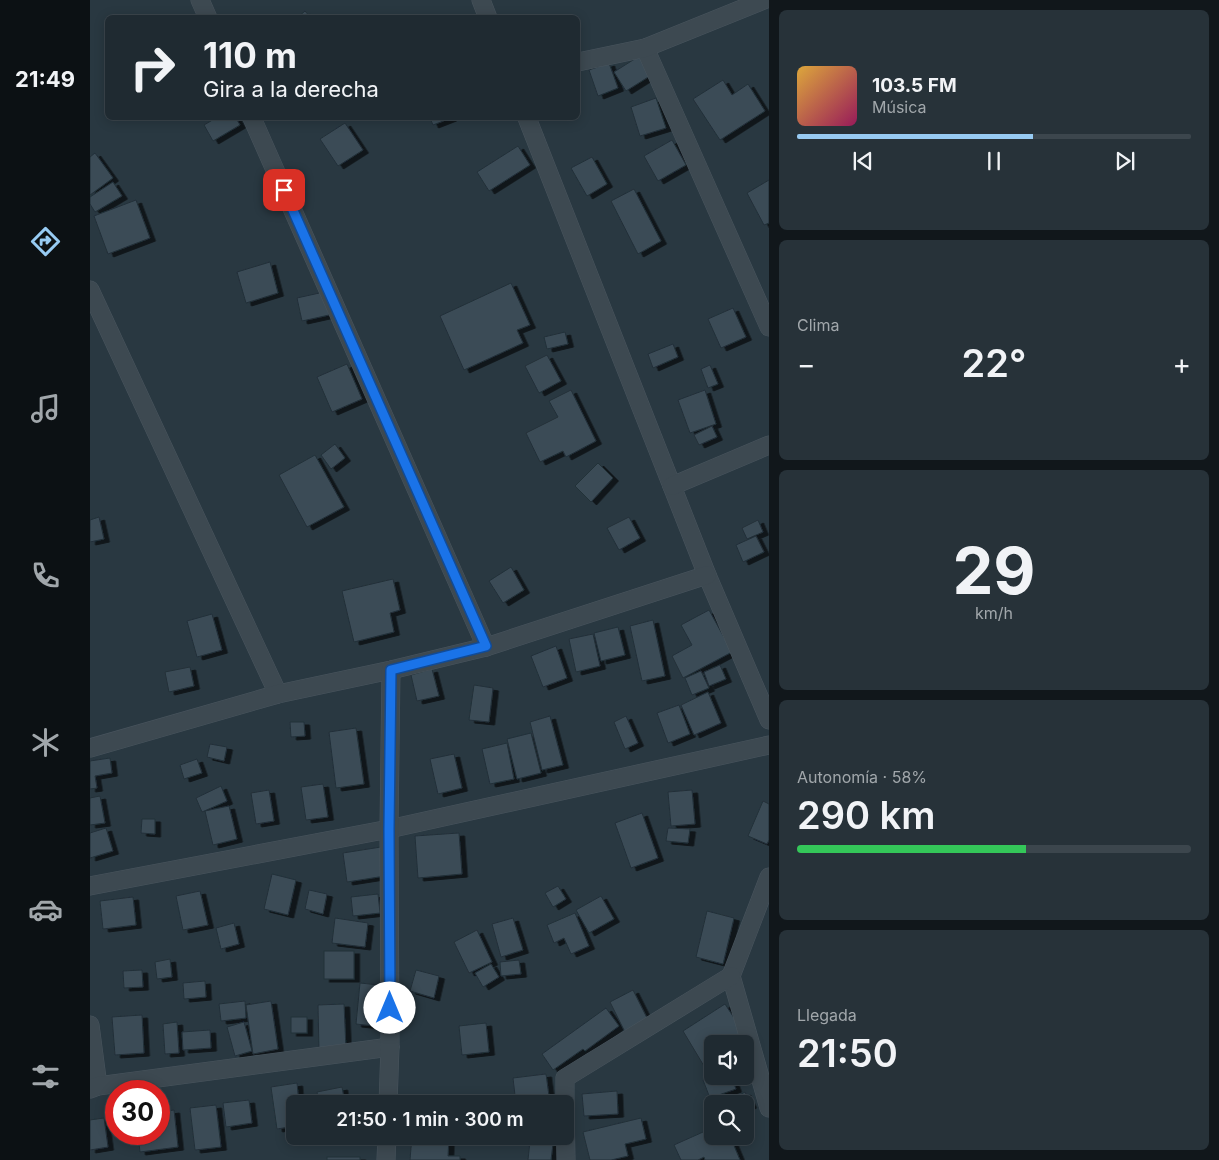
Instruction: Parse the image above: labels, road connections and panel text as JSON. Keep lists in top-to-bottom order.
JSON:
{
  "page": {
    "tabs": "21:49",
    "turn": ["110 m", "Gira a la derecha"],
    "song": ["103.5 FM", "Música"],
    "tile": [
      "Clima",
      ["29", "km/h"],
      ["Autonomía · 58%", "290 km"],
      ["Llegada", "21:50"]
    ],
    "heat": ["−", "22°", "+"],
    "limit": "30",
    "trip": "21:50 · 1 min · 300 m"
  }
}
